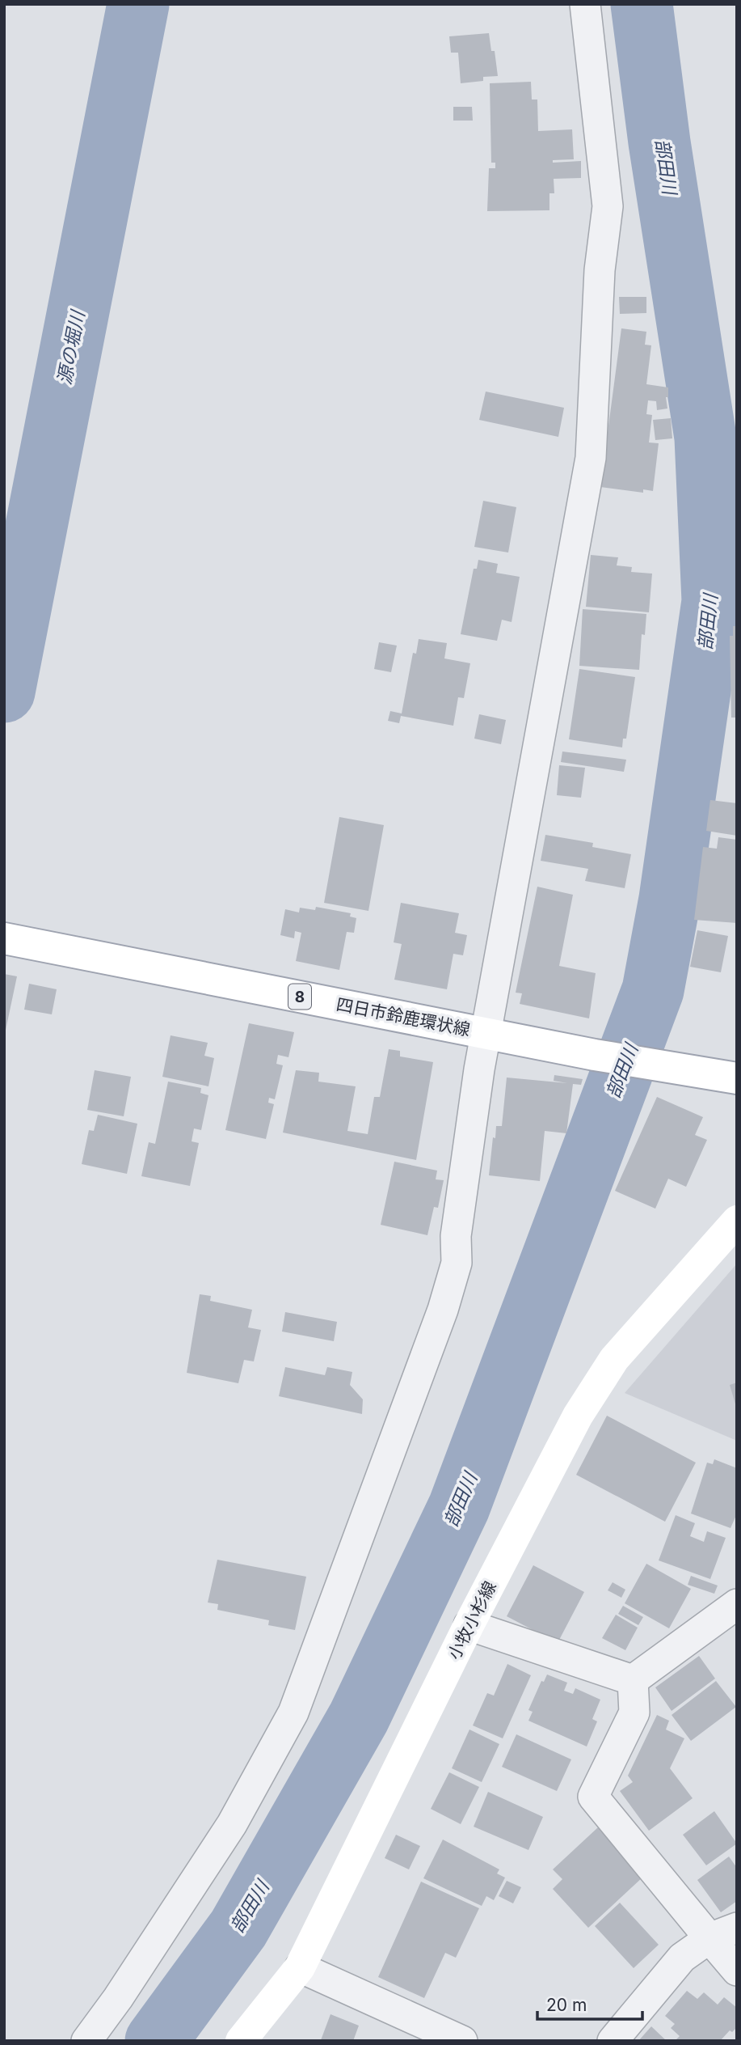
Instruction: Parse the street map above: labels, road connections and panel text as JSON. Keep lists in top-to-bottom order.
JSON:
{
  "streets": {
    "main road": ["8", "四日市鈴鹿環状線", "小牧小杉線"]
  },
  "water": ["部田川", "源の堀川"],
  "scale_bar": "20 m"
}
